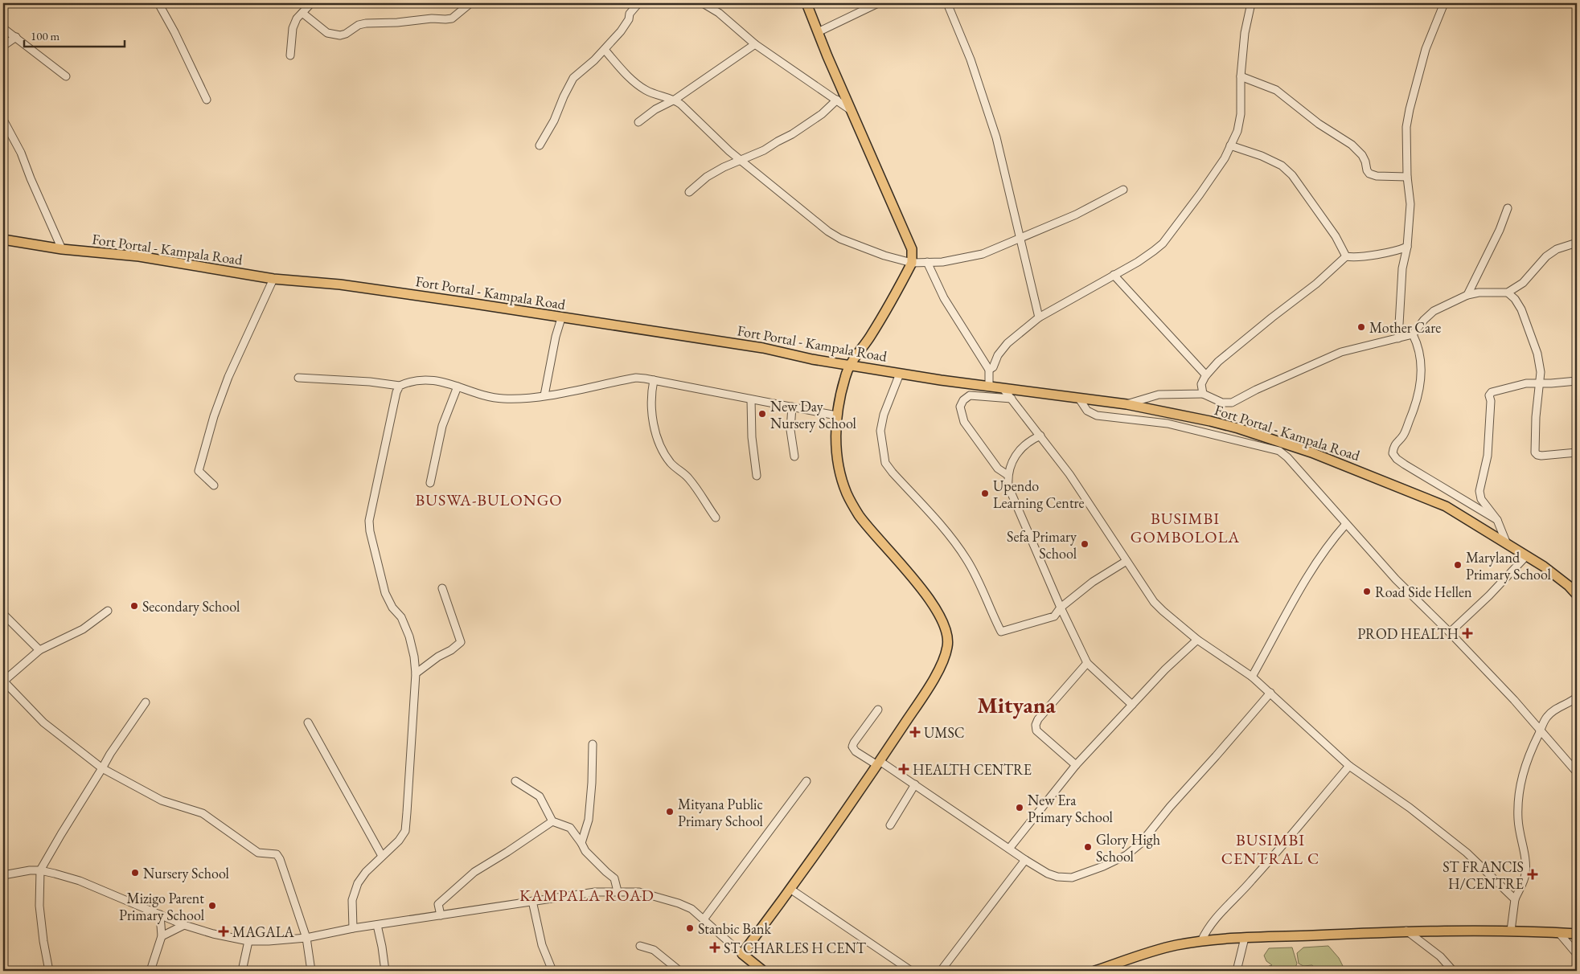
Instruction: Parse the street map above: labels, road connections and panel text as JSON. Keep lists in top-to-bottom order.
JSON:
{
  "streets": {
    "main road": ["Fort Portal - Kampala Road"]
  },
  "districts": [
    "BUSWA-BULONGO",
    "BUSIMBI GOMBOLOLA",
    "Mityana",
    "BUSIMBI CENTRAL C",
    "KAMPALA ROAD"
  ],
  "places": {
    "other": [
      "Mother Care",
      "New Day Nursery School",
      "Upendo Learning Centre",
      "Sefa Primary School",
      "Maryland Primary School",
      "Road Side Hellen",
      "Secondary School",
      "New Era Primary School",
      "Mityana Public Primary School",
      "Glory High School",
      "Nursery School",
      "Mizigo Parent Primary School",
      "Stanbic Bank"
    ],
    "health": [
      "PROD HEALTH",
      "UMSC",
      "HEALTH CENTRE",
      "ST FRANCIS H/CENTRE",
      "MAGALA",
      "ST CHARLES H CENT"
    ]
  },
  "scale_bar": "100 m"
}
